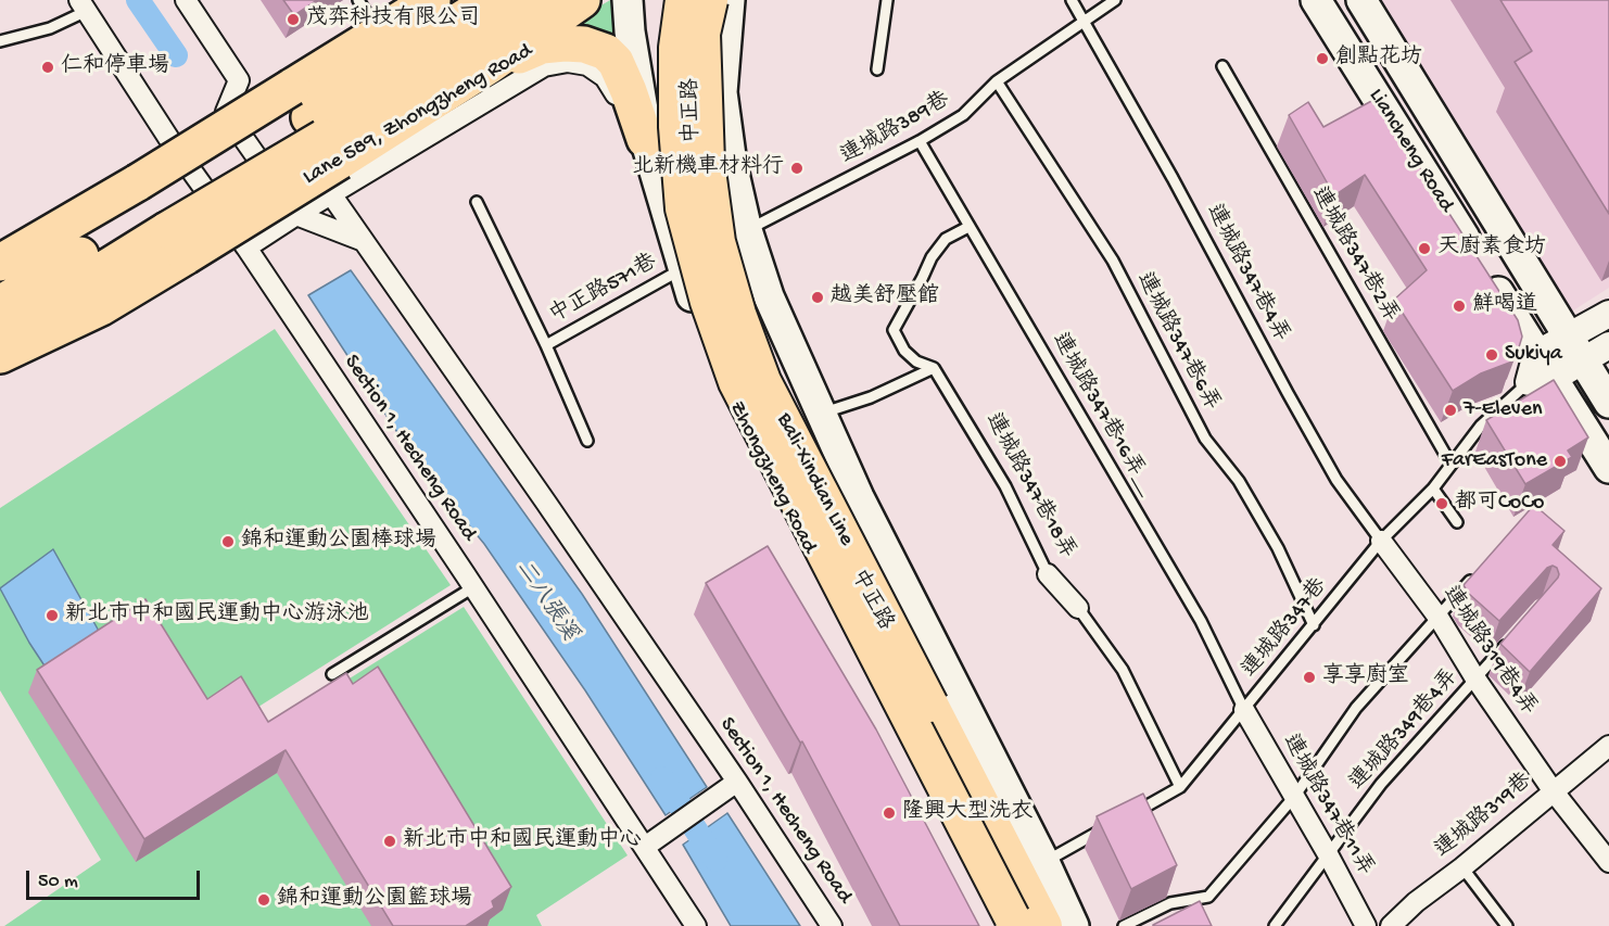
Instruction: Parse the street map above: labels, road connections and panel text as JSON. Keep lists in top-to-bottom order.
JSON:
{
  "streets": {
    "highway": ["Bali-Xindian Line"],
    "main road": ["中正路", "Liancheng Road", "Zhongzheng Road"],
    "street": [
      "Lane 589, Zhongzheng Road",
      "Section 1, Hecheng Road",
      "連城路347巷18弄",
      "連城路319巷4弄",
      "連城路347巷11弄",
      "連城路319巷"
    ],
    "lane": [
      "連城路389巷",
      "連城路347巷2弄",
      "連城路347巷4弄",
      "中正路571巷",
      "連城路347巷6弄",
      "連城路347巷16弄＿",
      "連城路347巷",
      "連城路349巷4弄"
    ]
  },
  "crossings": [
    ["中正路", "Zhongzheng Road"],
    ["中正路", "Bali-Xindian Line"],
    ["Lane 589, Zhongzheng Road", "Section 1, Hecheng Road"],
    ["Lane 589, Zhongzheng Road", "Zhongzheng Road"],
    ["連城路389巷", "連城路347巷4弄"],
    ["連城路389巷", "連城路347巷6弄"],
    ["連城路389巷", "連城路347巷16弄＿"],
    ["Liancheng Road", "連城路347巷"],
    ["連城路347巷2弄", "連城路347巷"],
    ["連城路347巷4弄", "連城路347巷"],
    ["連城路347巷4弄", "連城路319巷4弄"],
    ["中正路571巷", "Zhongzheng Road"],
    ["連城路347巷6弄", "連城路347巷"],
    ["連城路347巷16弄＿", "連城路347巷18弄"],
    ["連城路347巷16弄＿", "連城路347巷"],
    ["連城路347巷16弄＿", "連城路347巷11弄"],
    ["Zhongzheng Road", "Bali-Xindian Line"],
    ["連城路347巷18弄", "連城路347巷"],
    ["連城路347巷", "連城路319巷4弄"],
    ["連城路347巷", "連城路347巷11弄"],
    ["連城路319巷4弄", "連城路349巷4弄"],
    ["連城路319巷4弄", "連城路319巷"],
    ["連城路349巷4弄", "連城路347巷11弄"]
  ],
  "water": ["二八張溪"],
  "places": [
    "茂弈科技有限公司",
    "創點花坊",
    "仁和停車場",
    "北新機車材料行",
    "天廚素食坊",
    "越美舒壓館",
    "鮮喝道",
    "Sukiya",
    "7-Eleven",
    "FarEasTone",
    "都可CoCo",
    "錦和運動公園棒球場",
    "新北市中和國民運動中心游泳池",
    "享享廚室",
    "隆興大型洗衣",
    "新北市中和國民運動中心",
    "錦和運動公園籃球場"
  ],
  "scale_bar": "50 m"
}
